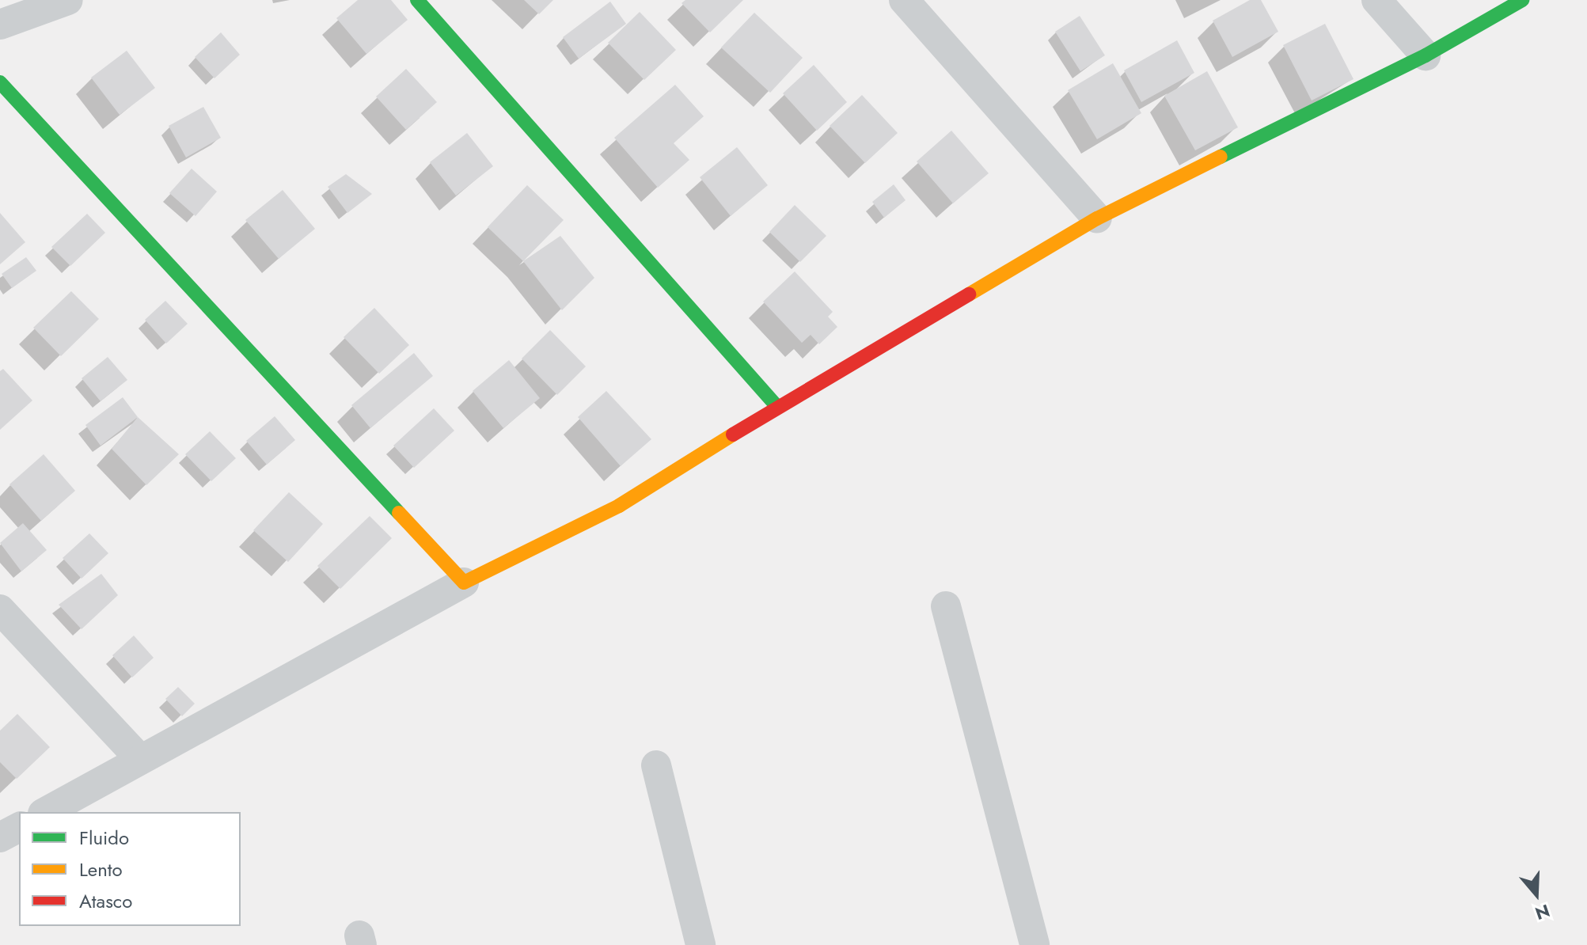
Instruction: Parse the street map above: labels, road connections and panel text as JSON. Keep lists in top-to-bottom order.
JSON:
{
  "legend": ["Fluido", "Lento", "Atasco"],
  "north": "bottom"
}
